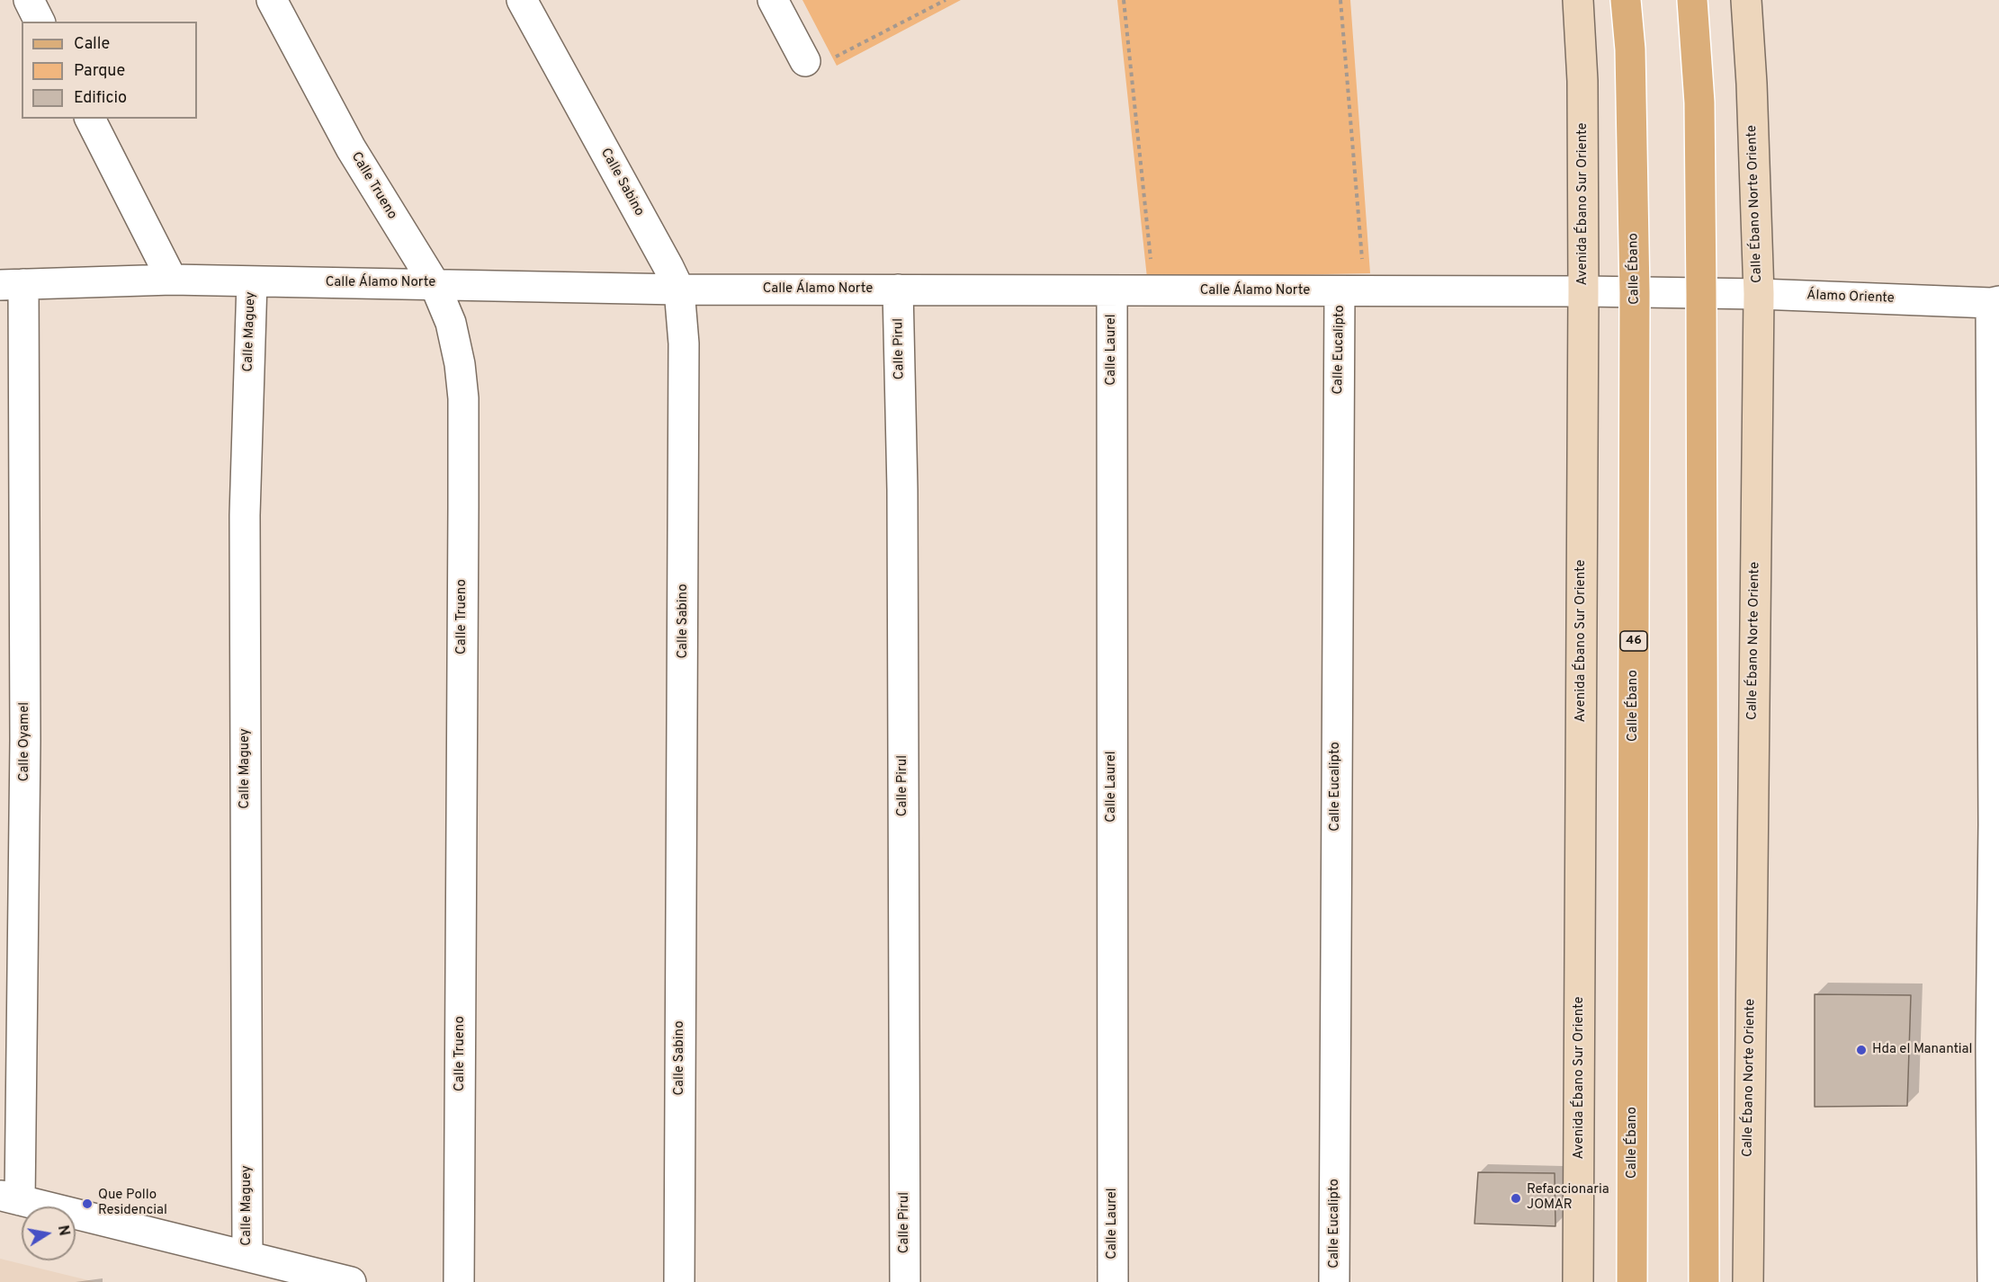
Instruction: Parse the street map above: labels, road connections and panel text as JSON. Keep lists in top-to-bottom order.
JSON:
{
  "streets": {
    "main road": ["Calle Ébano", "46"],
    "street": [
      "Calle Sabino",
      "Calle Trueno",
      "Avenida Ébano Sur Oriente",
      "Calle Ébano Norte Oriente",
      "Calle Álamo Norte",
      "Álamo Oriente",
      "Calle Maguey",
      "Calle Pirul",
      "Calle Laurel",
      "Calle Eucalipto",
      "Calle Oyamel"
    ]
  },
  "crossings": [
    ["Calle Sabino", "Calle Álamo Norte"],
    ["Calle Trueno", "Calle Álamo Norte"],
    ["Avenida Ébano Sur Oriente", "Calle Álamo Norte"],
    ["Calle Ébano Norte Oriente", "Álamo Oriente"],
    ["Calle Ébano", "Calle Álamo Norte"],
    ["Calle Álamo Norte", "Álamo Oriente"],
    ["Calle Álamo Norte", "Calle Maguey"],
    ["Calle Álamo Norte", "Calle Pirul"],
    ["Calle Álamo Norte", "Calle Laurel"],
    ["Calle Álamo Norte", "Calle Eucalipto"],
    ["Calle Álamo Norte", "Calle Oyamel"]
  ],
  "places": ["Hda el Manantial", "Refaccionaria JOMAR", "Que Pollo Residencial"],
  "legend": ["Calle", "Parque", "Edificio"],
  "north": "right"
}
